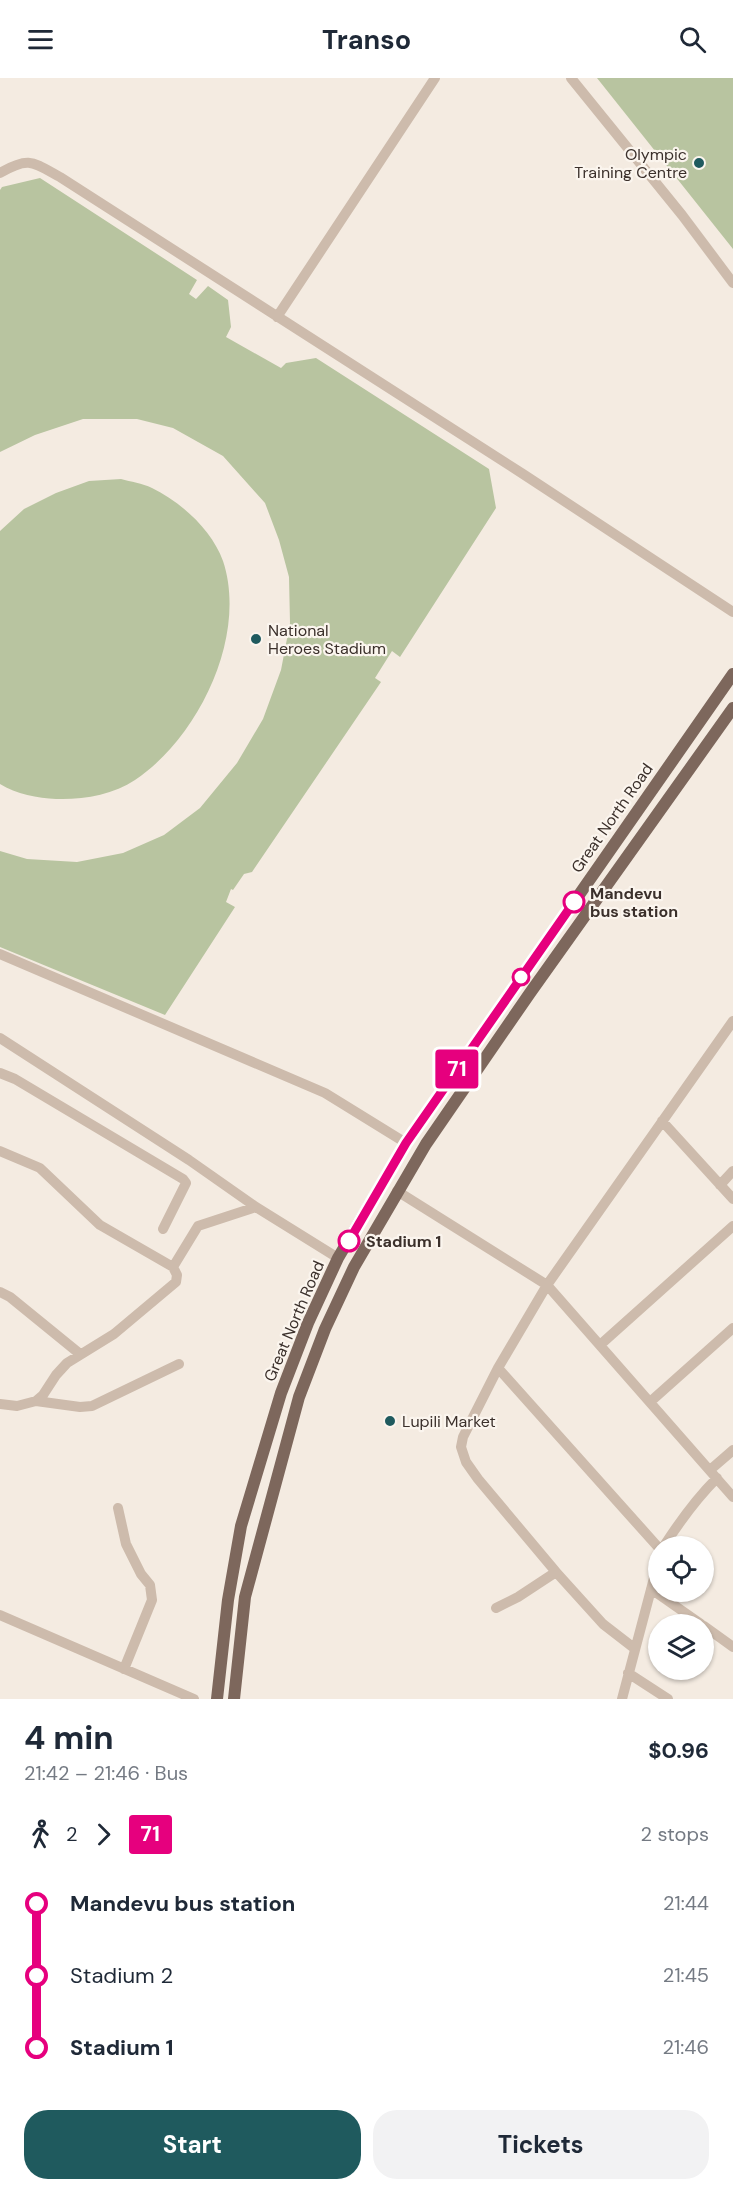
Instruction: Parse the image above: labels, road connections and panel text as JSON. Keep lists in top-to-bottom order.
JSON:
{
  "streets": {
    "main road": ["Great North Road"]
  },
  "places": [
    "Olympic Training Centre",
    "National Heroes Stadium",
    "Mandevu bus station",
    "Stadium 1",
    "Lupili Market"
  ],
  "lines": ["bus line 71"],
  "page": {
    "header": "Transo",
    "on_map": "71",
    "heading": ["4 min", "21:42 – 21:46 · Bus", "$0.96"],
    "legs": ["2", "71", "2 stops"],
    "list": [
      {
        "name": "Mandevu bus station",
        "value": "21:44"
      },
      {
        "name": "Stadium 2",
        "value": "21:45"
      },
      {
        "name": "Stadium 1",
        "value": "21:46"
      }
    ],
    "buttons": ["Start", "Tickets"]
  }
}
